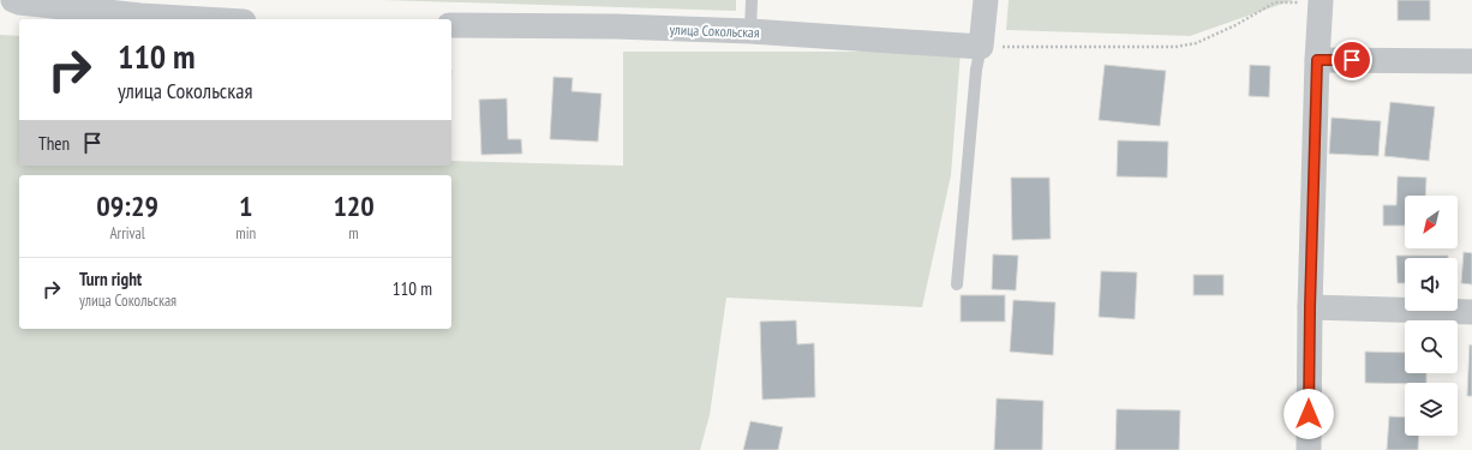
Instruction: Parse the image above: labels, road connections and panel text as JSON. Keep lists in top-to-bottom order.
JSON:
{
  "streets": {
    "street": ["улица Сокольская"]
  },
  "north": "bottom left",
  "page": {
    "turn": ["110 m", "улица Сокольская"],
    "then": "Then",
    "eta": [
      "09:29",
      "Arrival",
      "1",
      "min",
      "120",
      "m"
    ],
    "list": [
      {
        "name": "Turn right",
        "note": "улица Сокольская",
        "value": "110 m"
      }
    ]
  }
}
